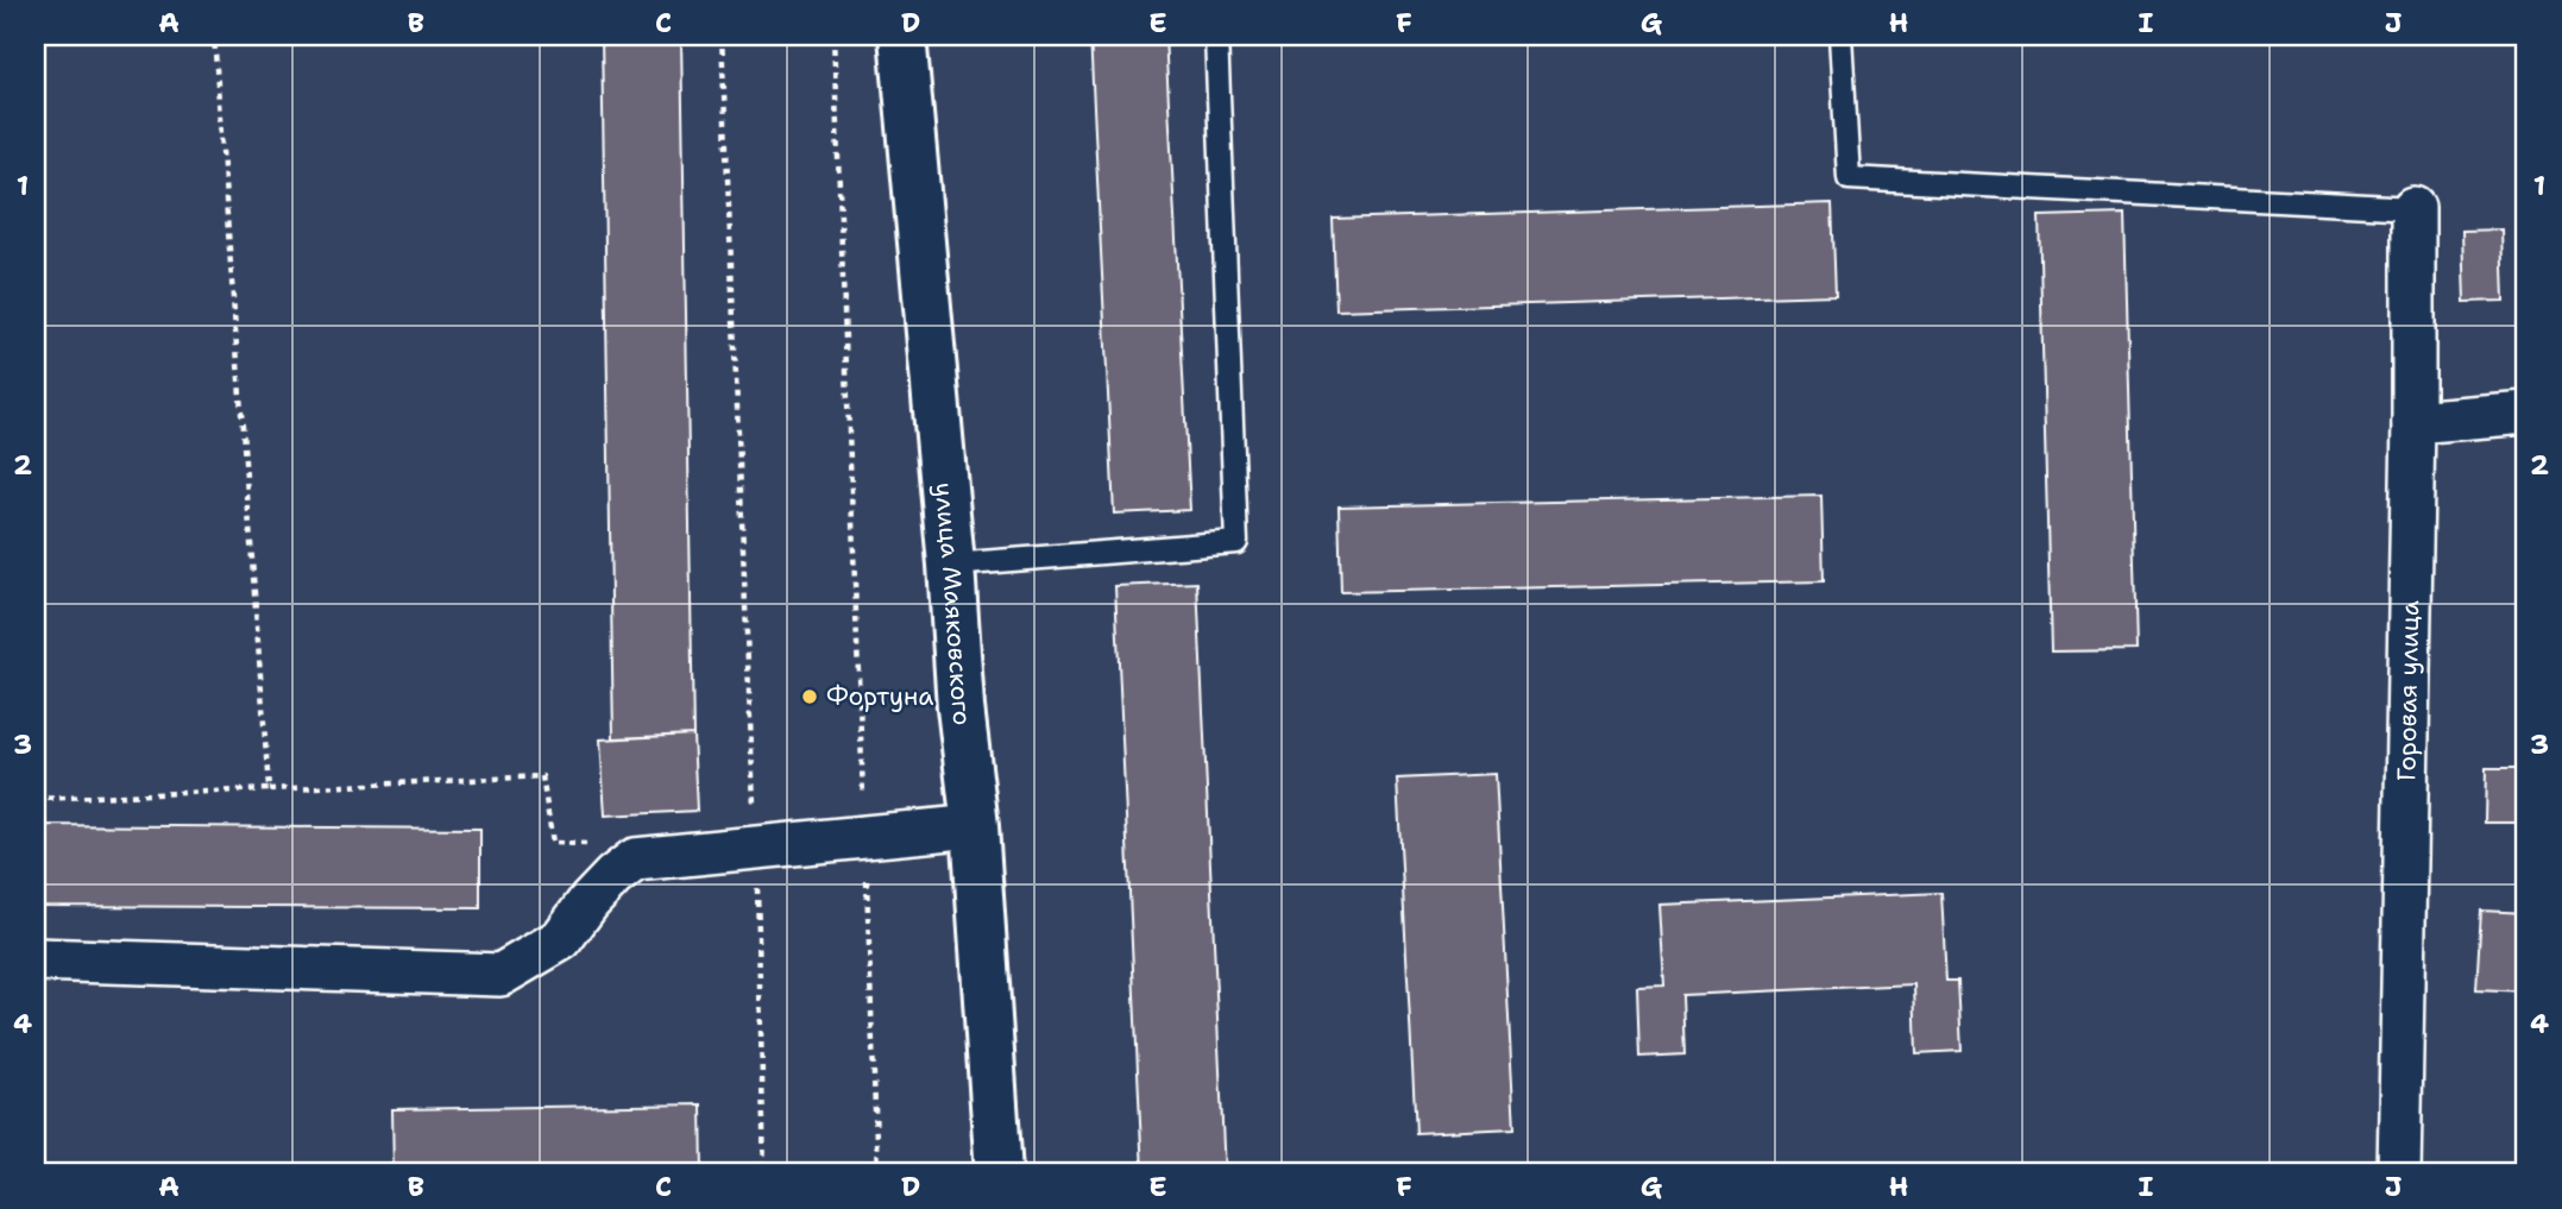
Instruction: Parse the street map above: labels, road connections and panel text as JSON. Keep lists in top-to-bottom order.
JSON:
{
  "streets": {
    "street": ["улица Маяковского", "Горовая улица"]
  },
  "places": ["Фортуна"],
  "grid": {
    "columns": [
      "A",
      "B",
      "C",
      "D",
      "E",
      "F",
      "G",
      "H",
      "I",
      "J"
    ],
    "rows": [
      "1",
      "2",
      "3",
      "4"
    ]
  }
}
